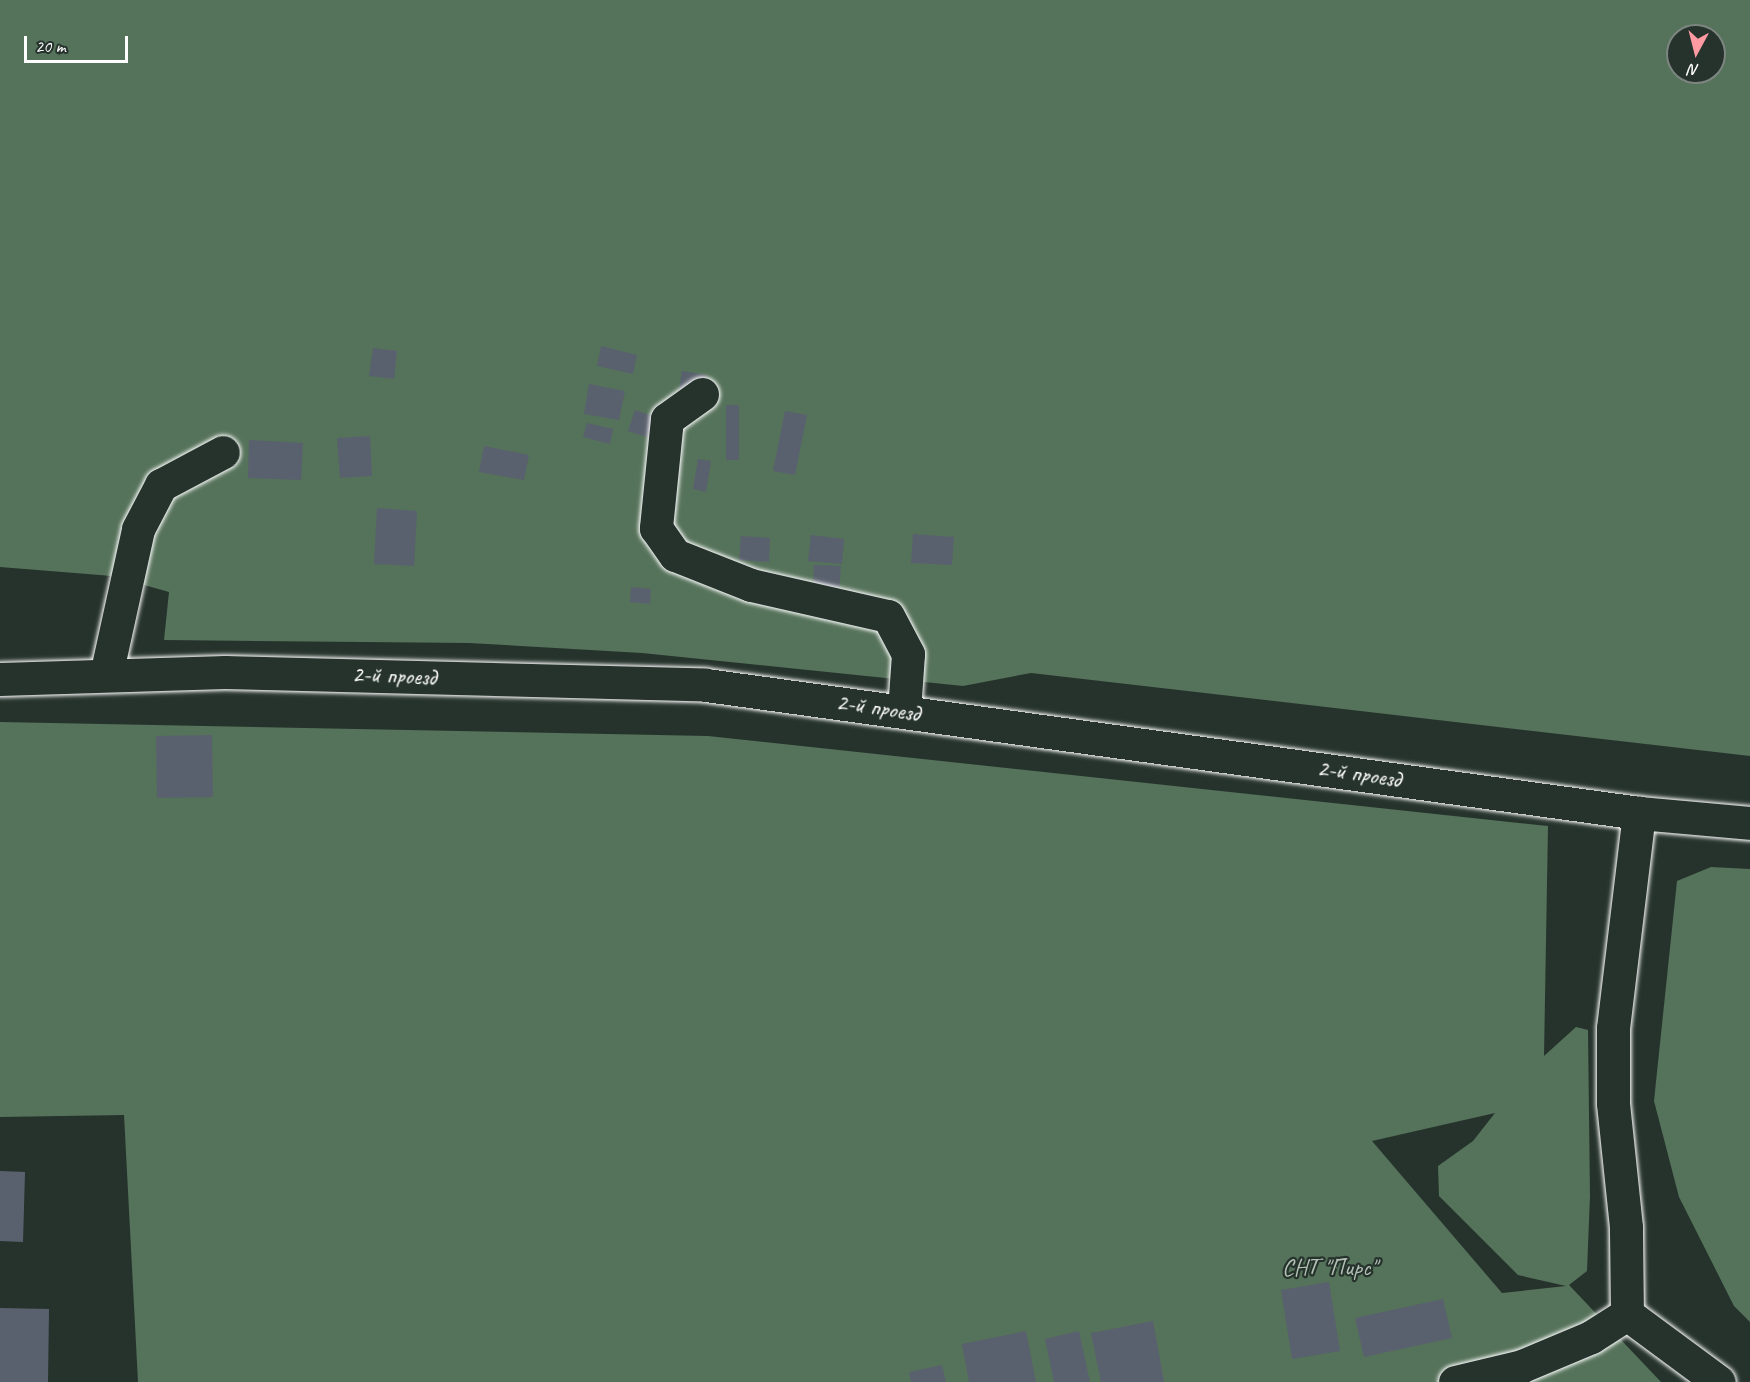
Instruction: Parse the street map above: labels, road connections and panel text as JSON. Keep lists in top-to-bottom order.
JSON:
{
  "streets": {
    "street": ["2-й проезд"]
  },
  "parks": ["СНТ \"Пирс\""],
  "scale_bar": "20 m",
  "north": "bottom"
}
